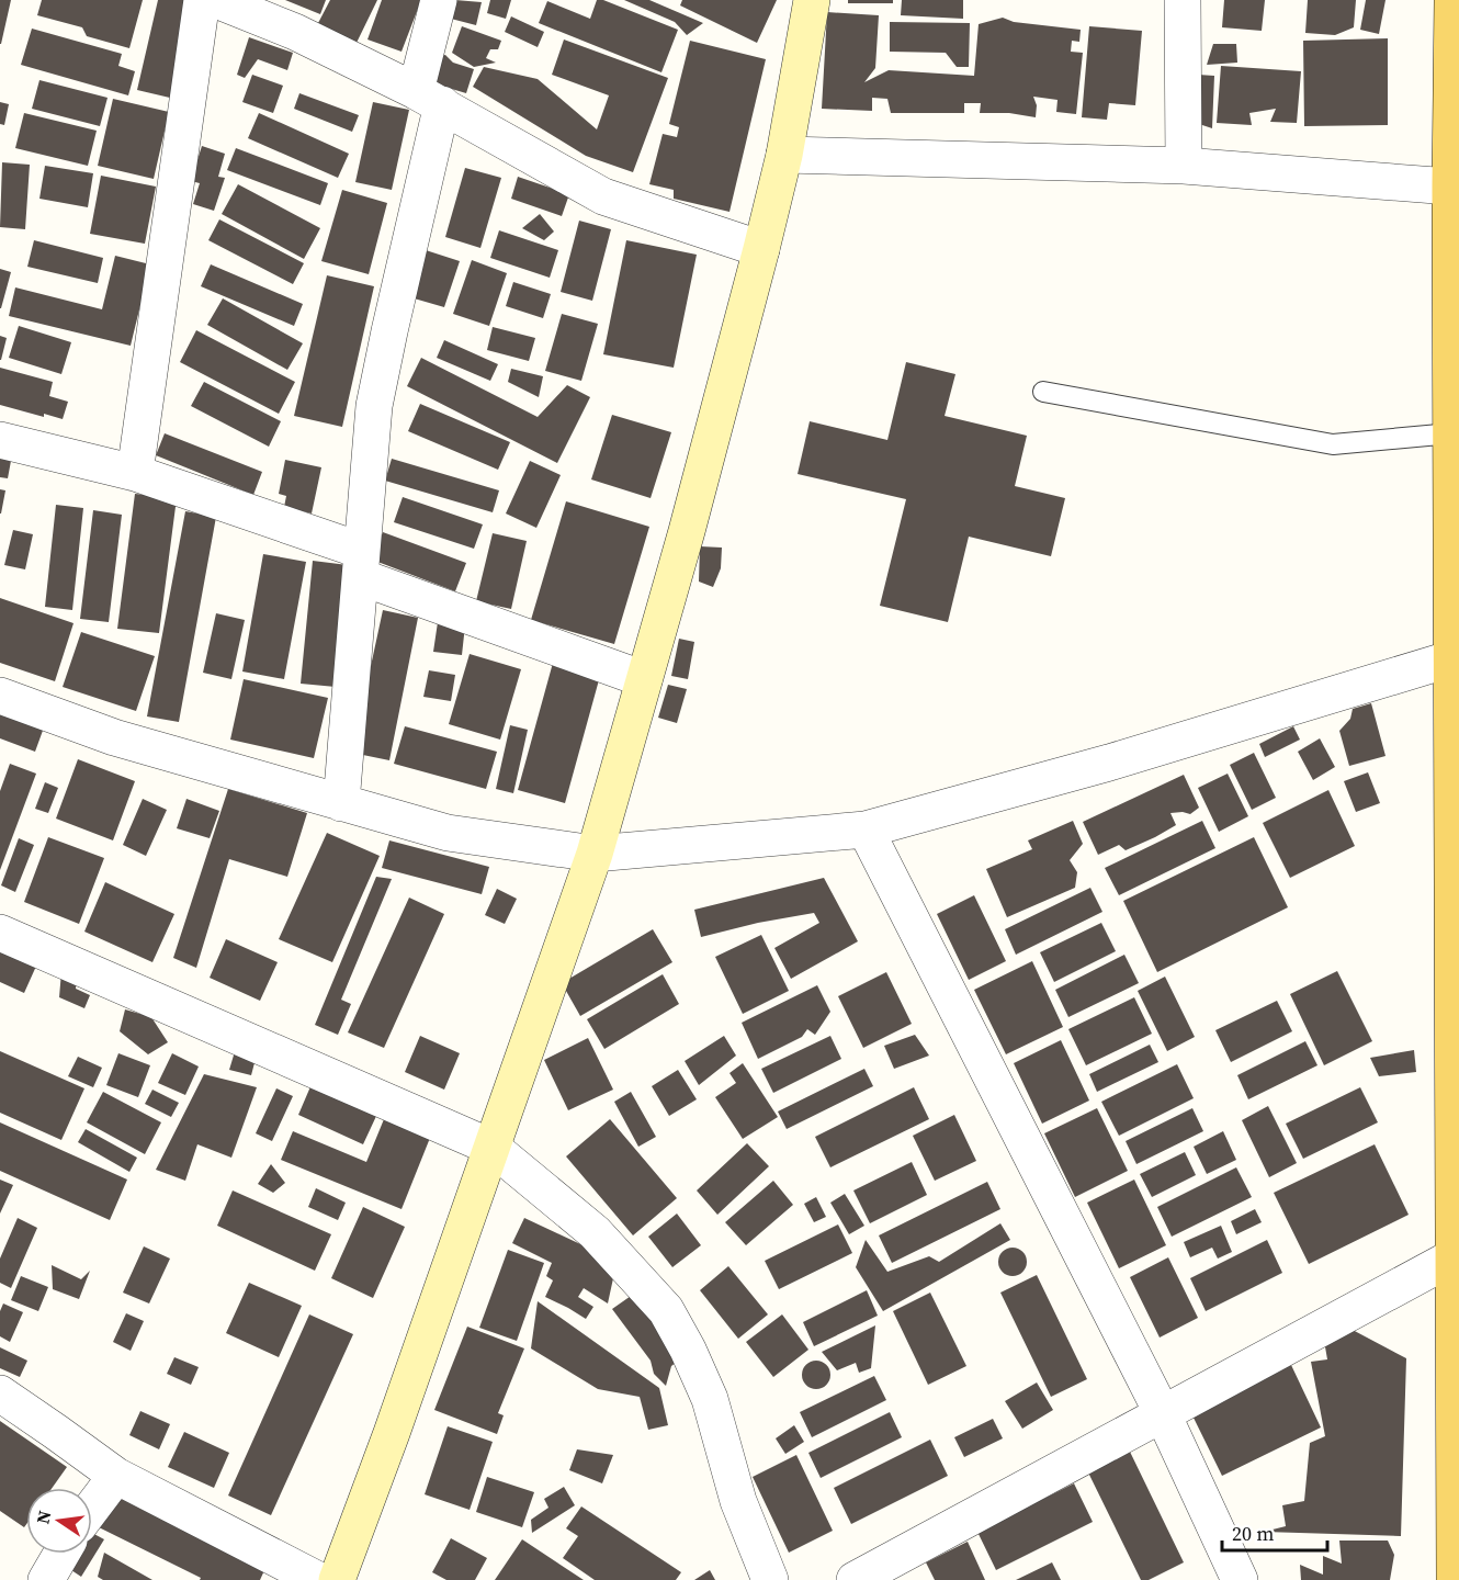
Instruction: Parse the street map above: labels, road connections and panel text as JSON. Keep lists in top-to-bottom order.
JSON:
{
  "scale_bar": "20 m",
  "north": "left"
}
